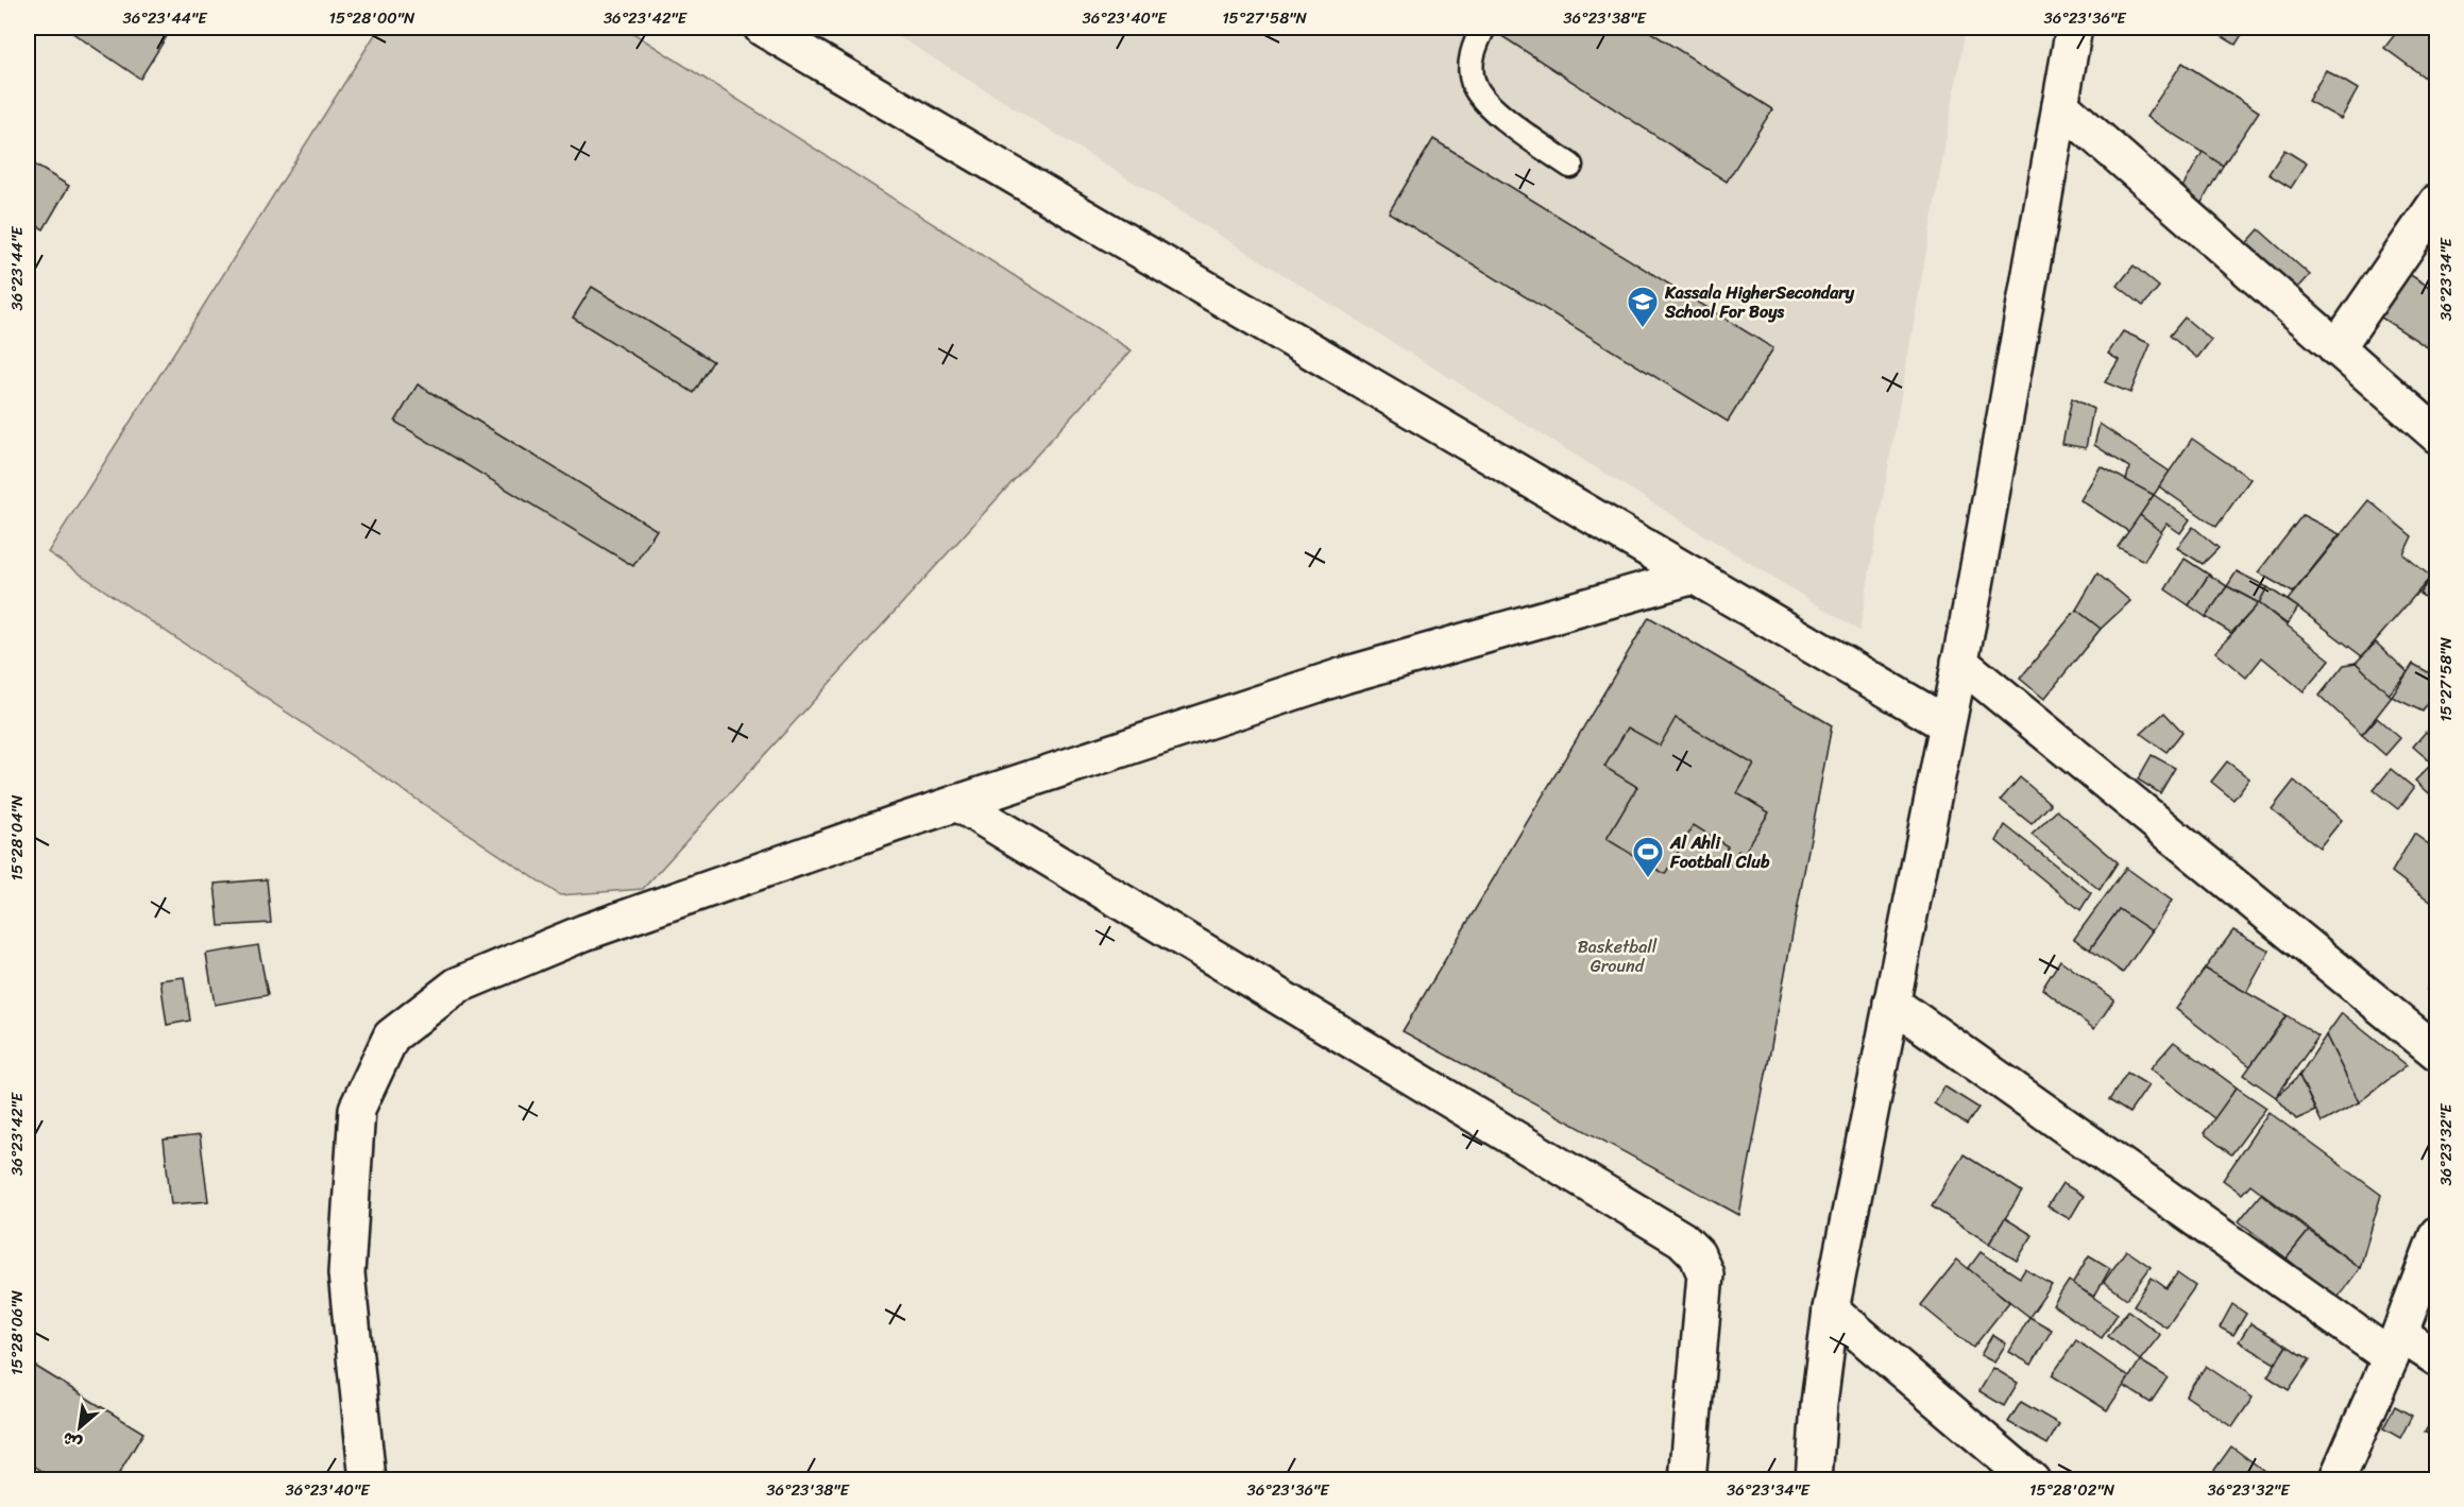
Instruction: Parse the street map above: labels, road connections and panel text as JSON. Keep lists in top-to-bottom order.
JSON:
{
  "parks": ["Basketball Ground"],
  "places": {
    "school or university": ["Kassala HigherSecondary School For Boys"],
    "sports": ["Al Ahli Football Club"]
  },
  "north": "bottom left",
  "coordinates": [
    "36°23'44\"E",
    "15°28'00\"N",
    "36°23'42\"E",
    "36°23'40\"E",
    "15°27'58\"N",
    "36°23'38\"E",
    "36°23'36\"E",
    "36°23'34\"E",
    "15°28'04\"N",
    "36°23'32\"E",
    "15°28'06\"N",
    "15°28'02\"N"
  ]
}
